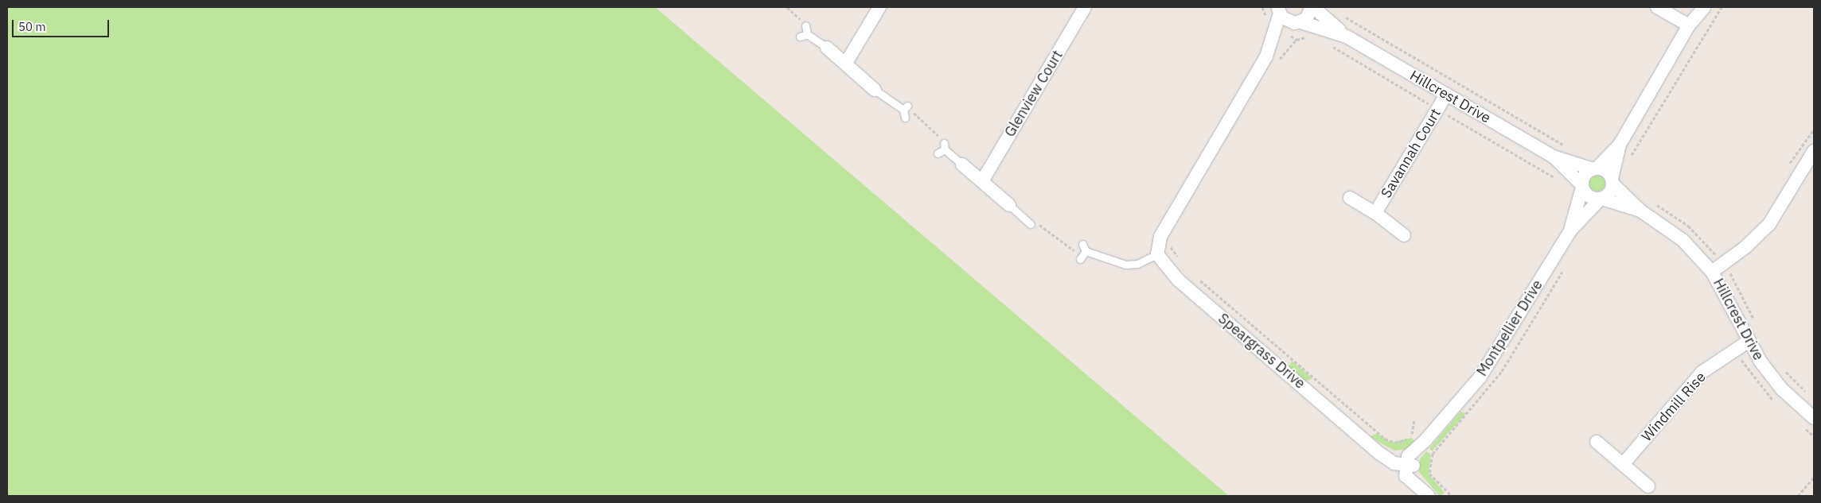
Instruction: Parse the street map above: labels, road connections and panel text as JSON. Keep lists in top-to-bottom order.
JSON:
{
  "streets": {
    "street": [
      "Glenview Court",
      "Hillcrest Drive",
      "Savannah Court",
      "Montpellier Drive",
      "Speargrass Drive",
      "Windmill Rise"
    ]
  },
  "crossings": [
    ["Hillcrest Drive", "Savannah Court"],
    ["Hillcrest Drive", "Montpellier Drive"],
    ["Hillcrest Drive", "Windmill Rise"],
    ["Montpellier Drive", "Speargrass Drive"]
  ],
  "scale_bar": "50 m"
}
